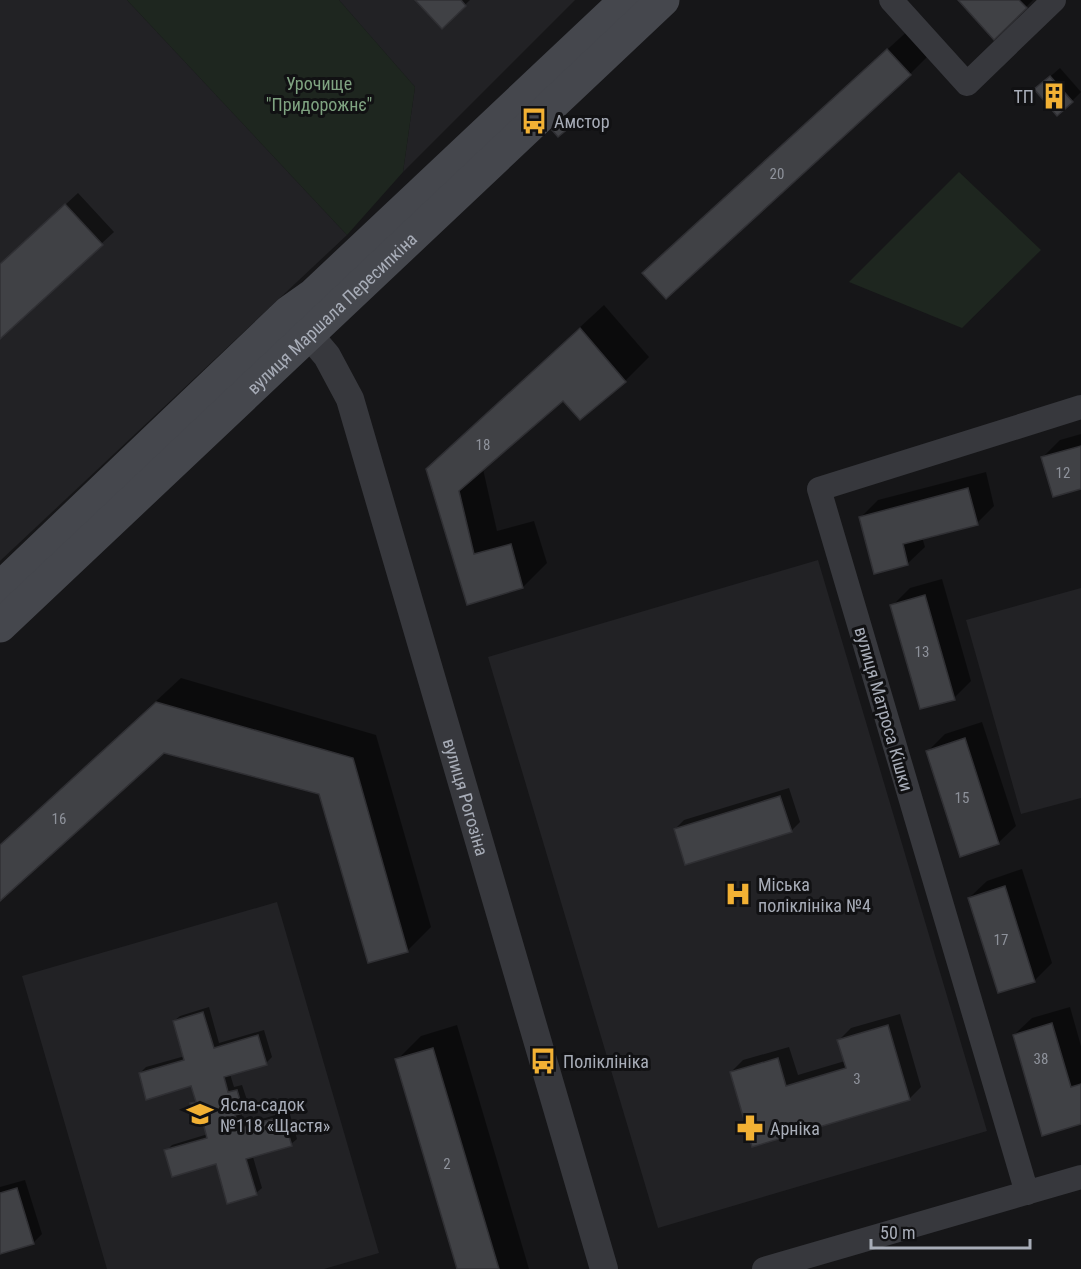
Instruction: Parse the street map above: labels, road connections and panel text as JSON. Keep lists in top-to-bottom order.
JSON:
{
  "streets": {
    "main road": ["вулиця Маршала Пересипкіна"],
    "street": ["вулиця Матроса Кішки", "вулиця Рогозіна"]
  },
  "crossings": [
    ["вулиця Маршала Пересипкіна", "вулиця Рогозіна"]
  ],
  "parks": ["Урочище \"Придорожнє\""],
  "places": {
    "building": ["ТП"],
    "bus stop": ["Амстор", "Поліклініка"],
    "hospital": ["Міська поліклініка №4"],
    "school or university": ["Ясла-садок №118 «Щастя»"],
    "pharmacy": ["Арніка"]
  },
  "house_numbers": [
    "20",
    "18",
    "12",
    "13",
    "15",
    "16",
    "17",
    "38",
    "3",
    "2"
  ],
  "scale_bar": "50 m"
}
